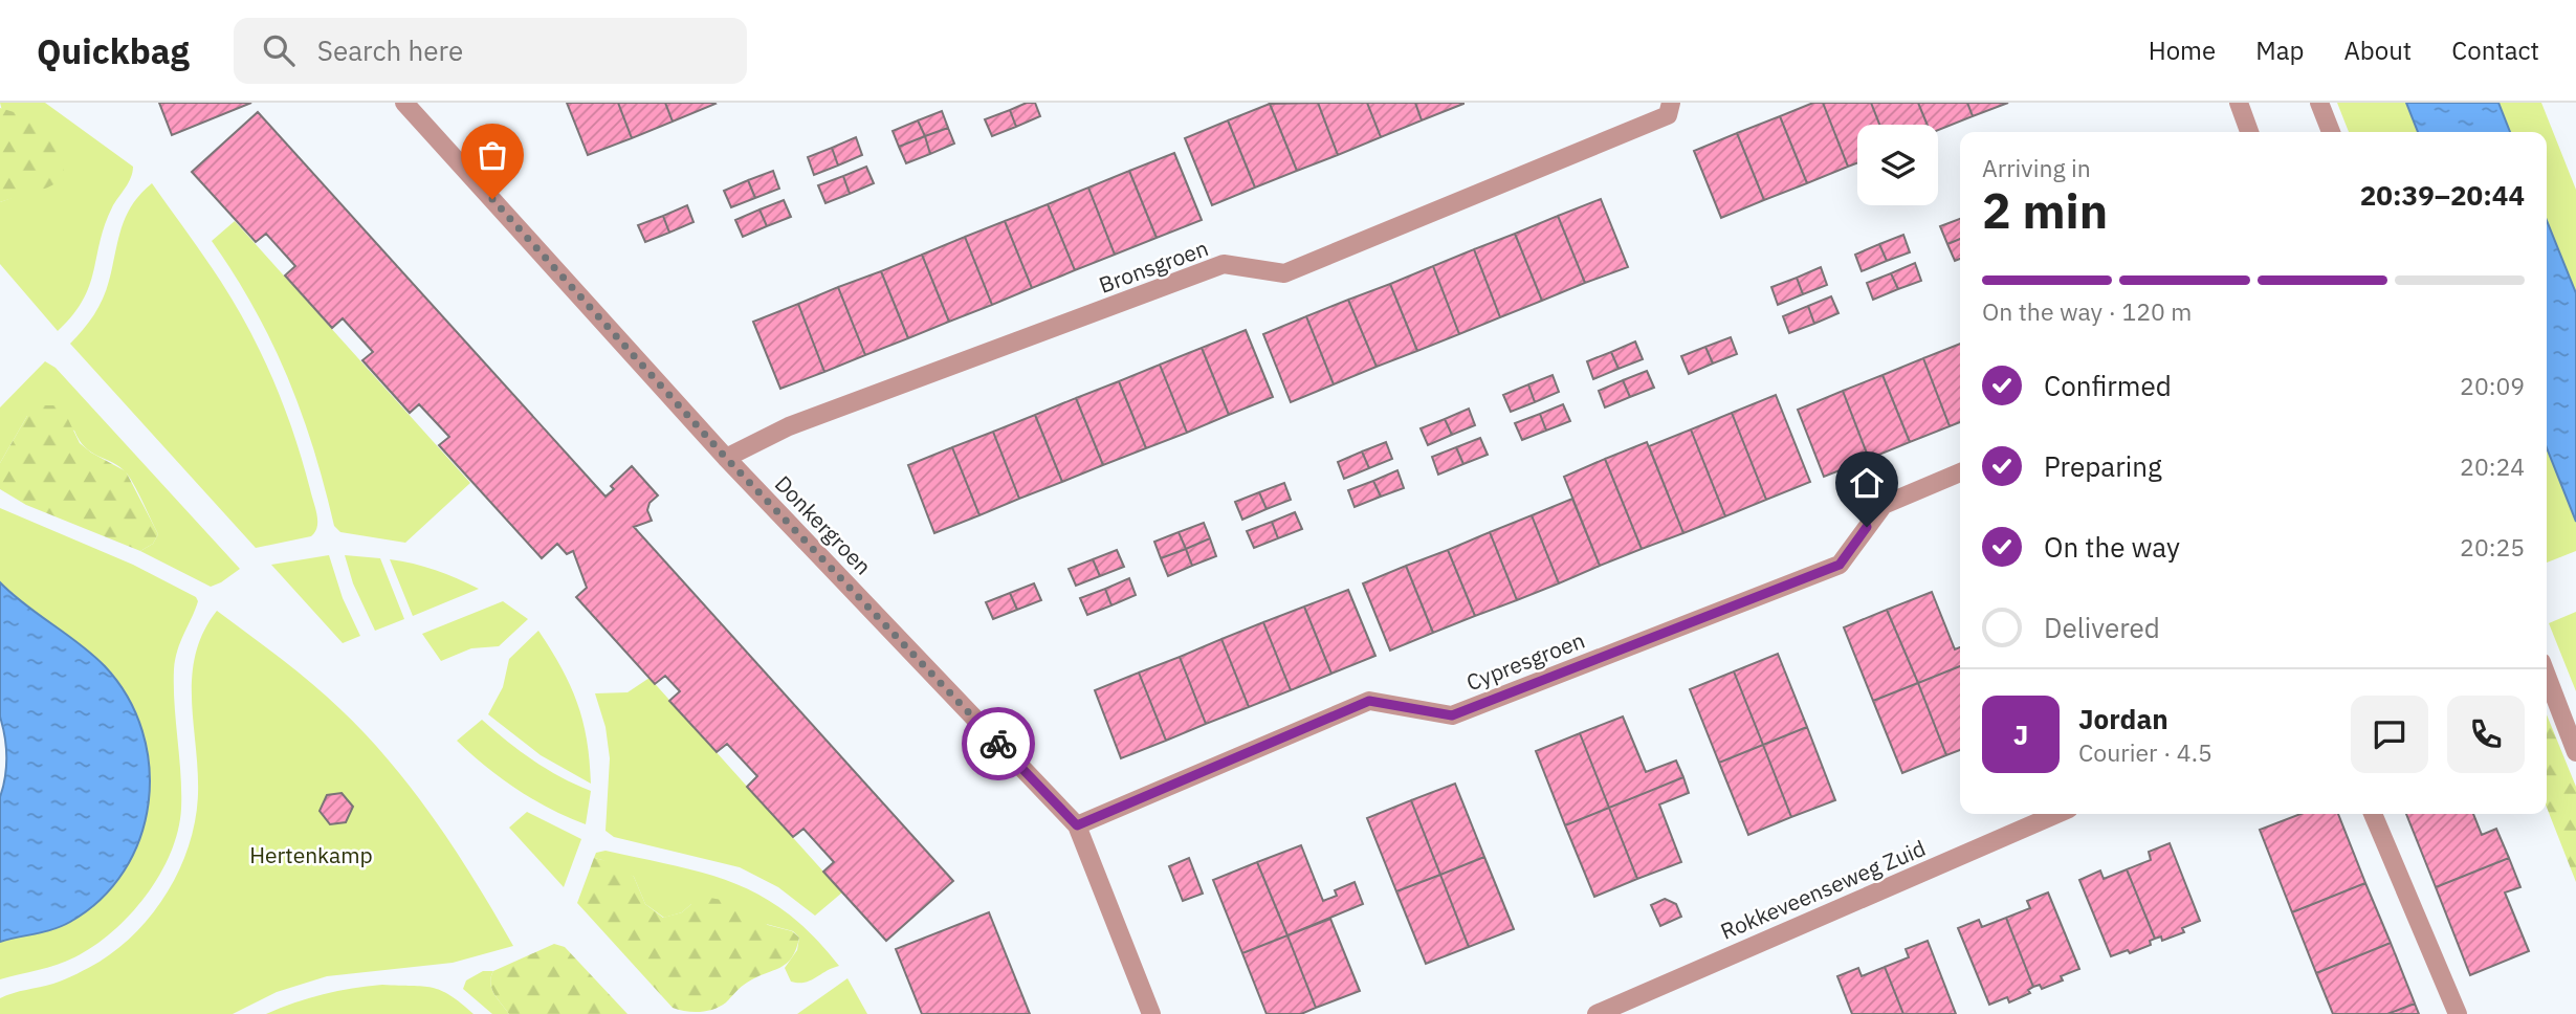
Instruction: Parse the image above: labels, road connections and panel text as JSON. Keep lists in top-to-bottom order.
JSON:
{
  "streets": {
    "street": [
      "Bronsgroen",
      "Donkergroen",
      "Cypresgroen",
      "Rokkeveenseweg Zuid"
    ]
  },
  "crossings": [
    ["Bronsgroen", "Donkergroen"],
    ["Donkergroen", "Cypresgroen"]
  ],
  "parks": ["Hertenkamp"],
  "page": {
    "header": "Quickbag",
    "search": "Search here",
    "nav": [
      "Home",
      "Map",
      "About",
      "Contact"
    ],
    "heading": ["2 min", "Arriving in", "20:39–20:44"],
    "panel": ["Jordan", "Courier · 4.5"],
    "bar": "On the way · 120 m",
    "list": [
      ["Confirmed", "20:09"],
      ["Preparing", "20:24"],
      ["On the way", "20:25"],
      "Delivered"
    ],
    "round": "J"
  }
}
